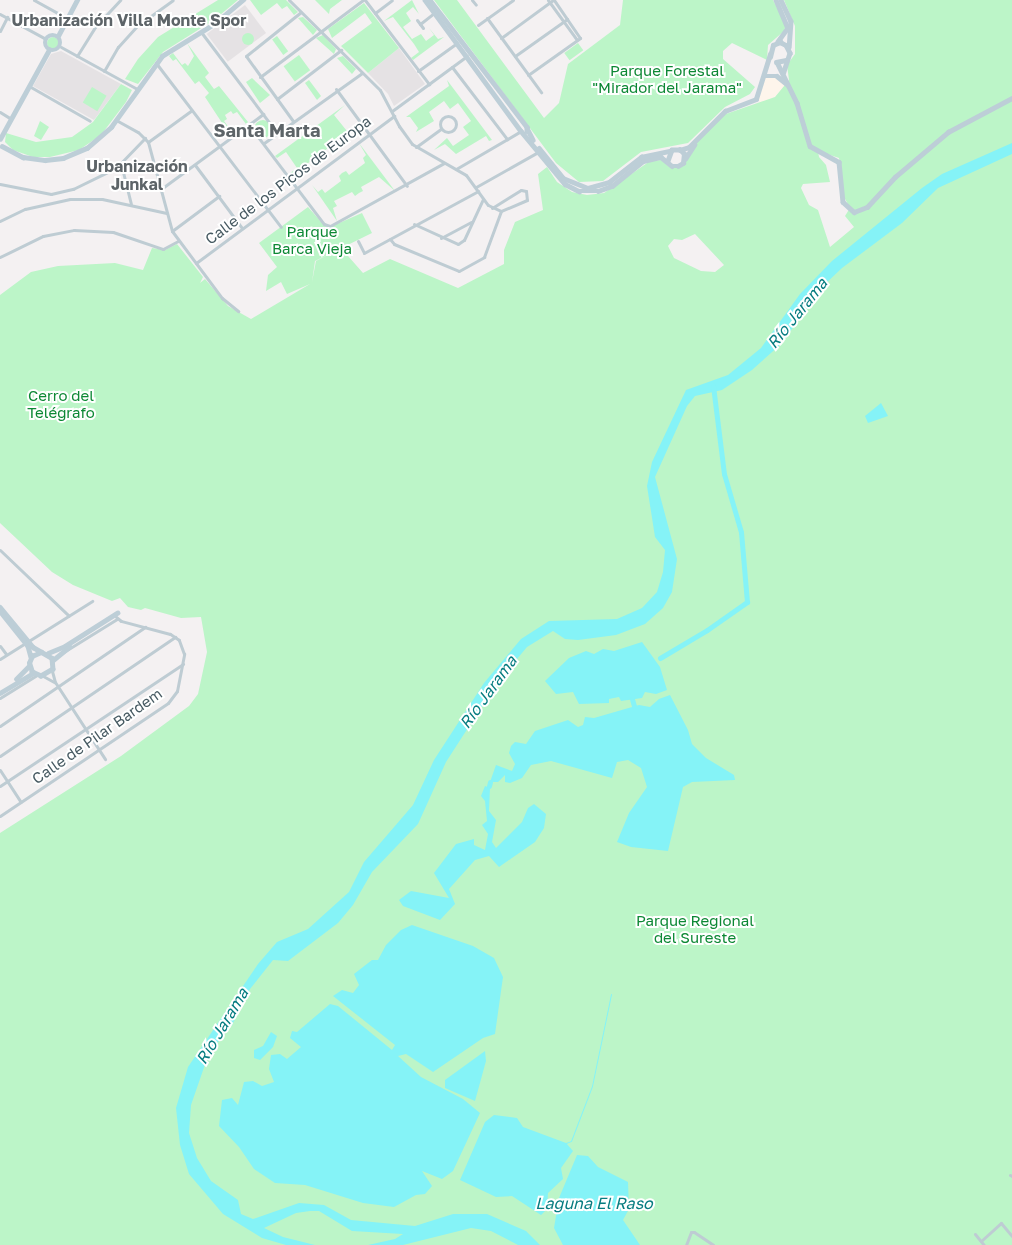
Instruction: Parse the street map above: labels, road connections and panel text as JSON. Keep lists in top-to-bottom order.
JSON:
{
  "streets": {
    "street": ["Calle de los Picos de Europa", "Calle de Pilar Bardem"]
  },
  "districts": ["Urbanización Villa Monte Spor", "Santa Marta", "Urbanización Junkal"],
  "water": ["Río Jarama", "Laguna El Raso"],
  "parks": [
    "Parque Forestal \"Mirador del Jarama\"",
    "Parque Barca Vieja",
    "Cerro del Telégrafo",
    "Parque Regional del Sureste"
  ]
}
